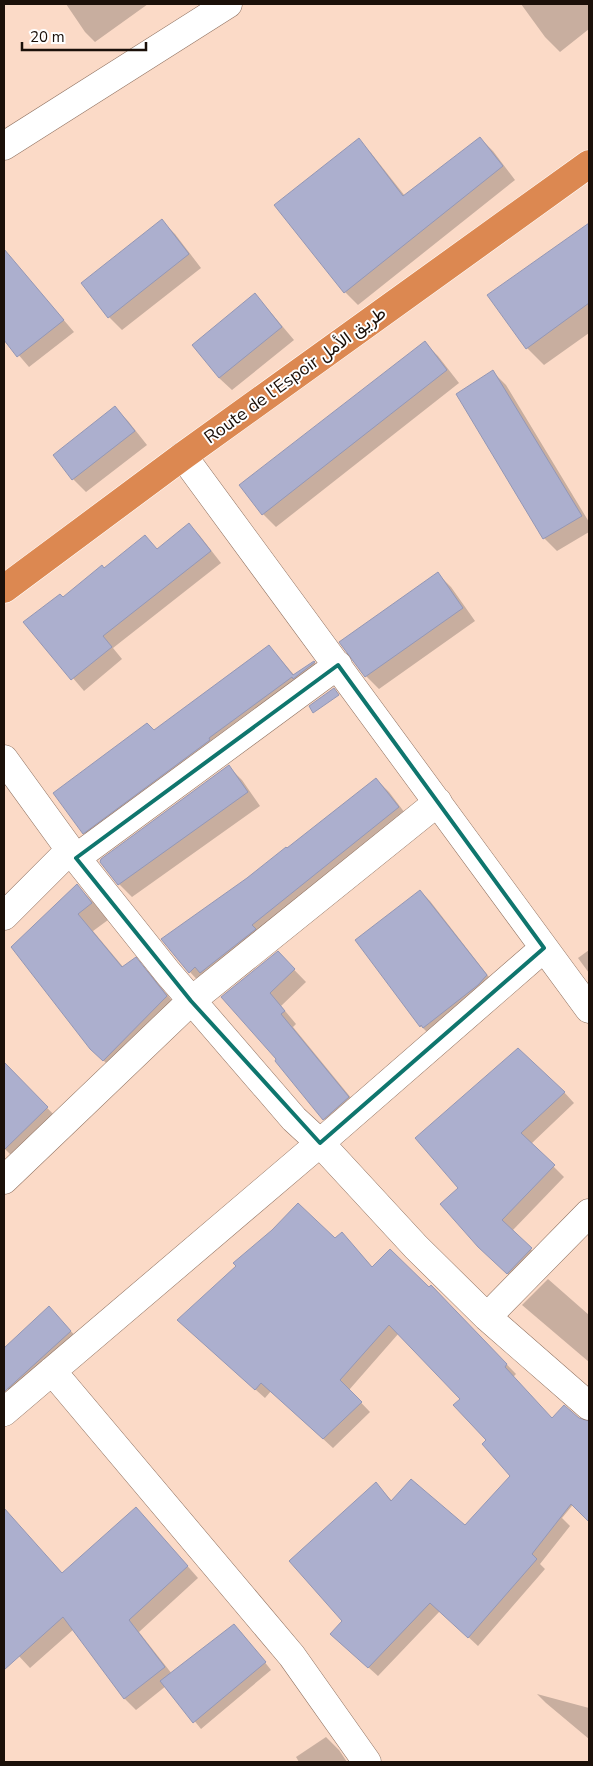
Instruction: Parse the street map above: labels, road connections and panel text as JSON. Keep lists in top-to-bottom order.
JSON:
{
  "streets": {
    "highway": ["Route de l’Espoir طريق الأمل"]
  },
  "scale_bar": "20 m"
}
